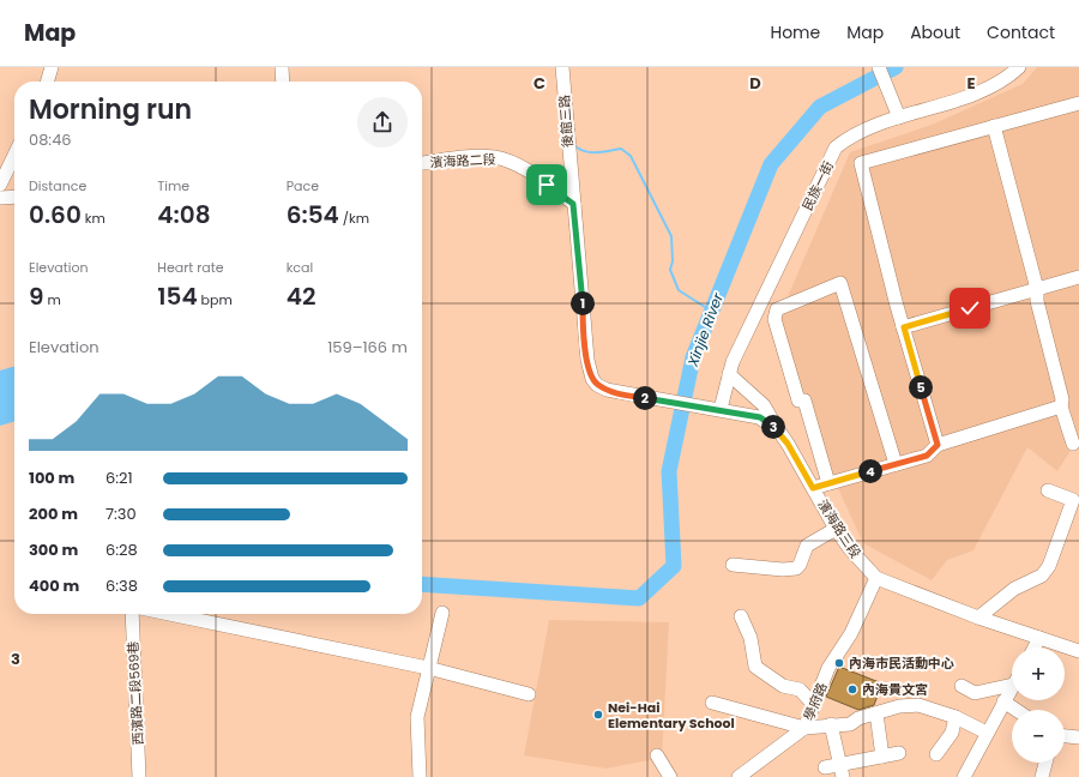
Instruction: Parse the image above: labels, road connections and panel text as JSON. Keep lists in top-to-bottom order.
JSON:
{
  "streets": {
    "street": [
      "後館三路",
      "濱海路二段",
      "民族一街",
      "濱海路三段",
      "西濱路二段569巷",
      "學府路"
    ]
  },
  "crossings": [
    ["後館三路", "濱海路二段"],
    ["後館三路", "濱海路三段"],
    ["濱海路二段", "濱海路三段"],
    ["民族一街", "濱海路三段"],
    ["濱海路三段", "學府路"]
  ],
  "water": ["Xinjie River"],
  "places": ["內海市民活動中心", "內海貴文宮", "Nei-Hai Elementary School"],
  "page": {
    "header": "Map",
    "nav": [
      "Home",
      "Map",
      "About",
      "Contact"
    ],
    "heading": ["Morning run", "08:46"],
    "stats": [
      ["Distance", "0.60 km"],
      ["Time", "4:08"],
      ["Pace", "6:54 /km"],
      ["Elevation", "9 m"],
      ["Heart rate", "154 bpm"],
      ["kcal", "42"]
    ],
    "pins": [
      "1",
      "5",
      "2",
      "3",
      "4"
    ],
    "chart": ["Elevation", "159–166 m"],
    "list": [
      {
        "name": "100 m",
        "note": "6:21"
      },
      {
        "name": "200 m",
        "note": "7:30"
      },
      {
        "name": "300 m",
        "note": "6:28"
      },
      {
        "name": "400 m",
        "note": "6:38"
      }
    ],
    "map_buttons": ["+", "−"]
  },
  "grid": {
    "columns": ["C", "D", "E"],
    "rows": ["3"]
  }
}
